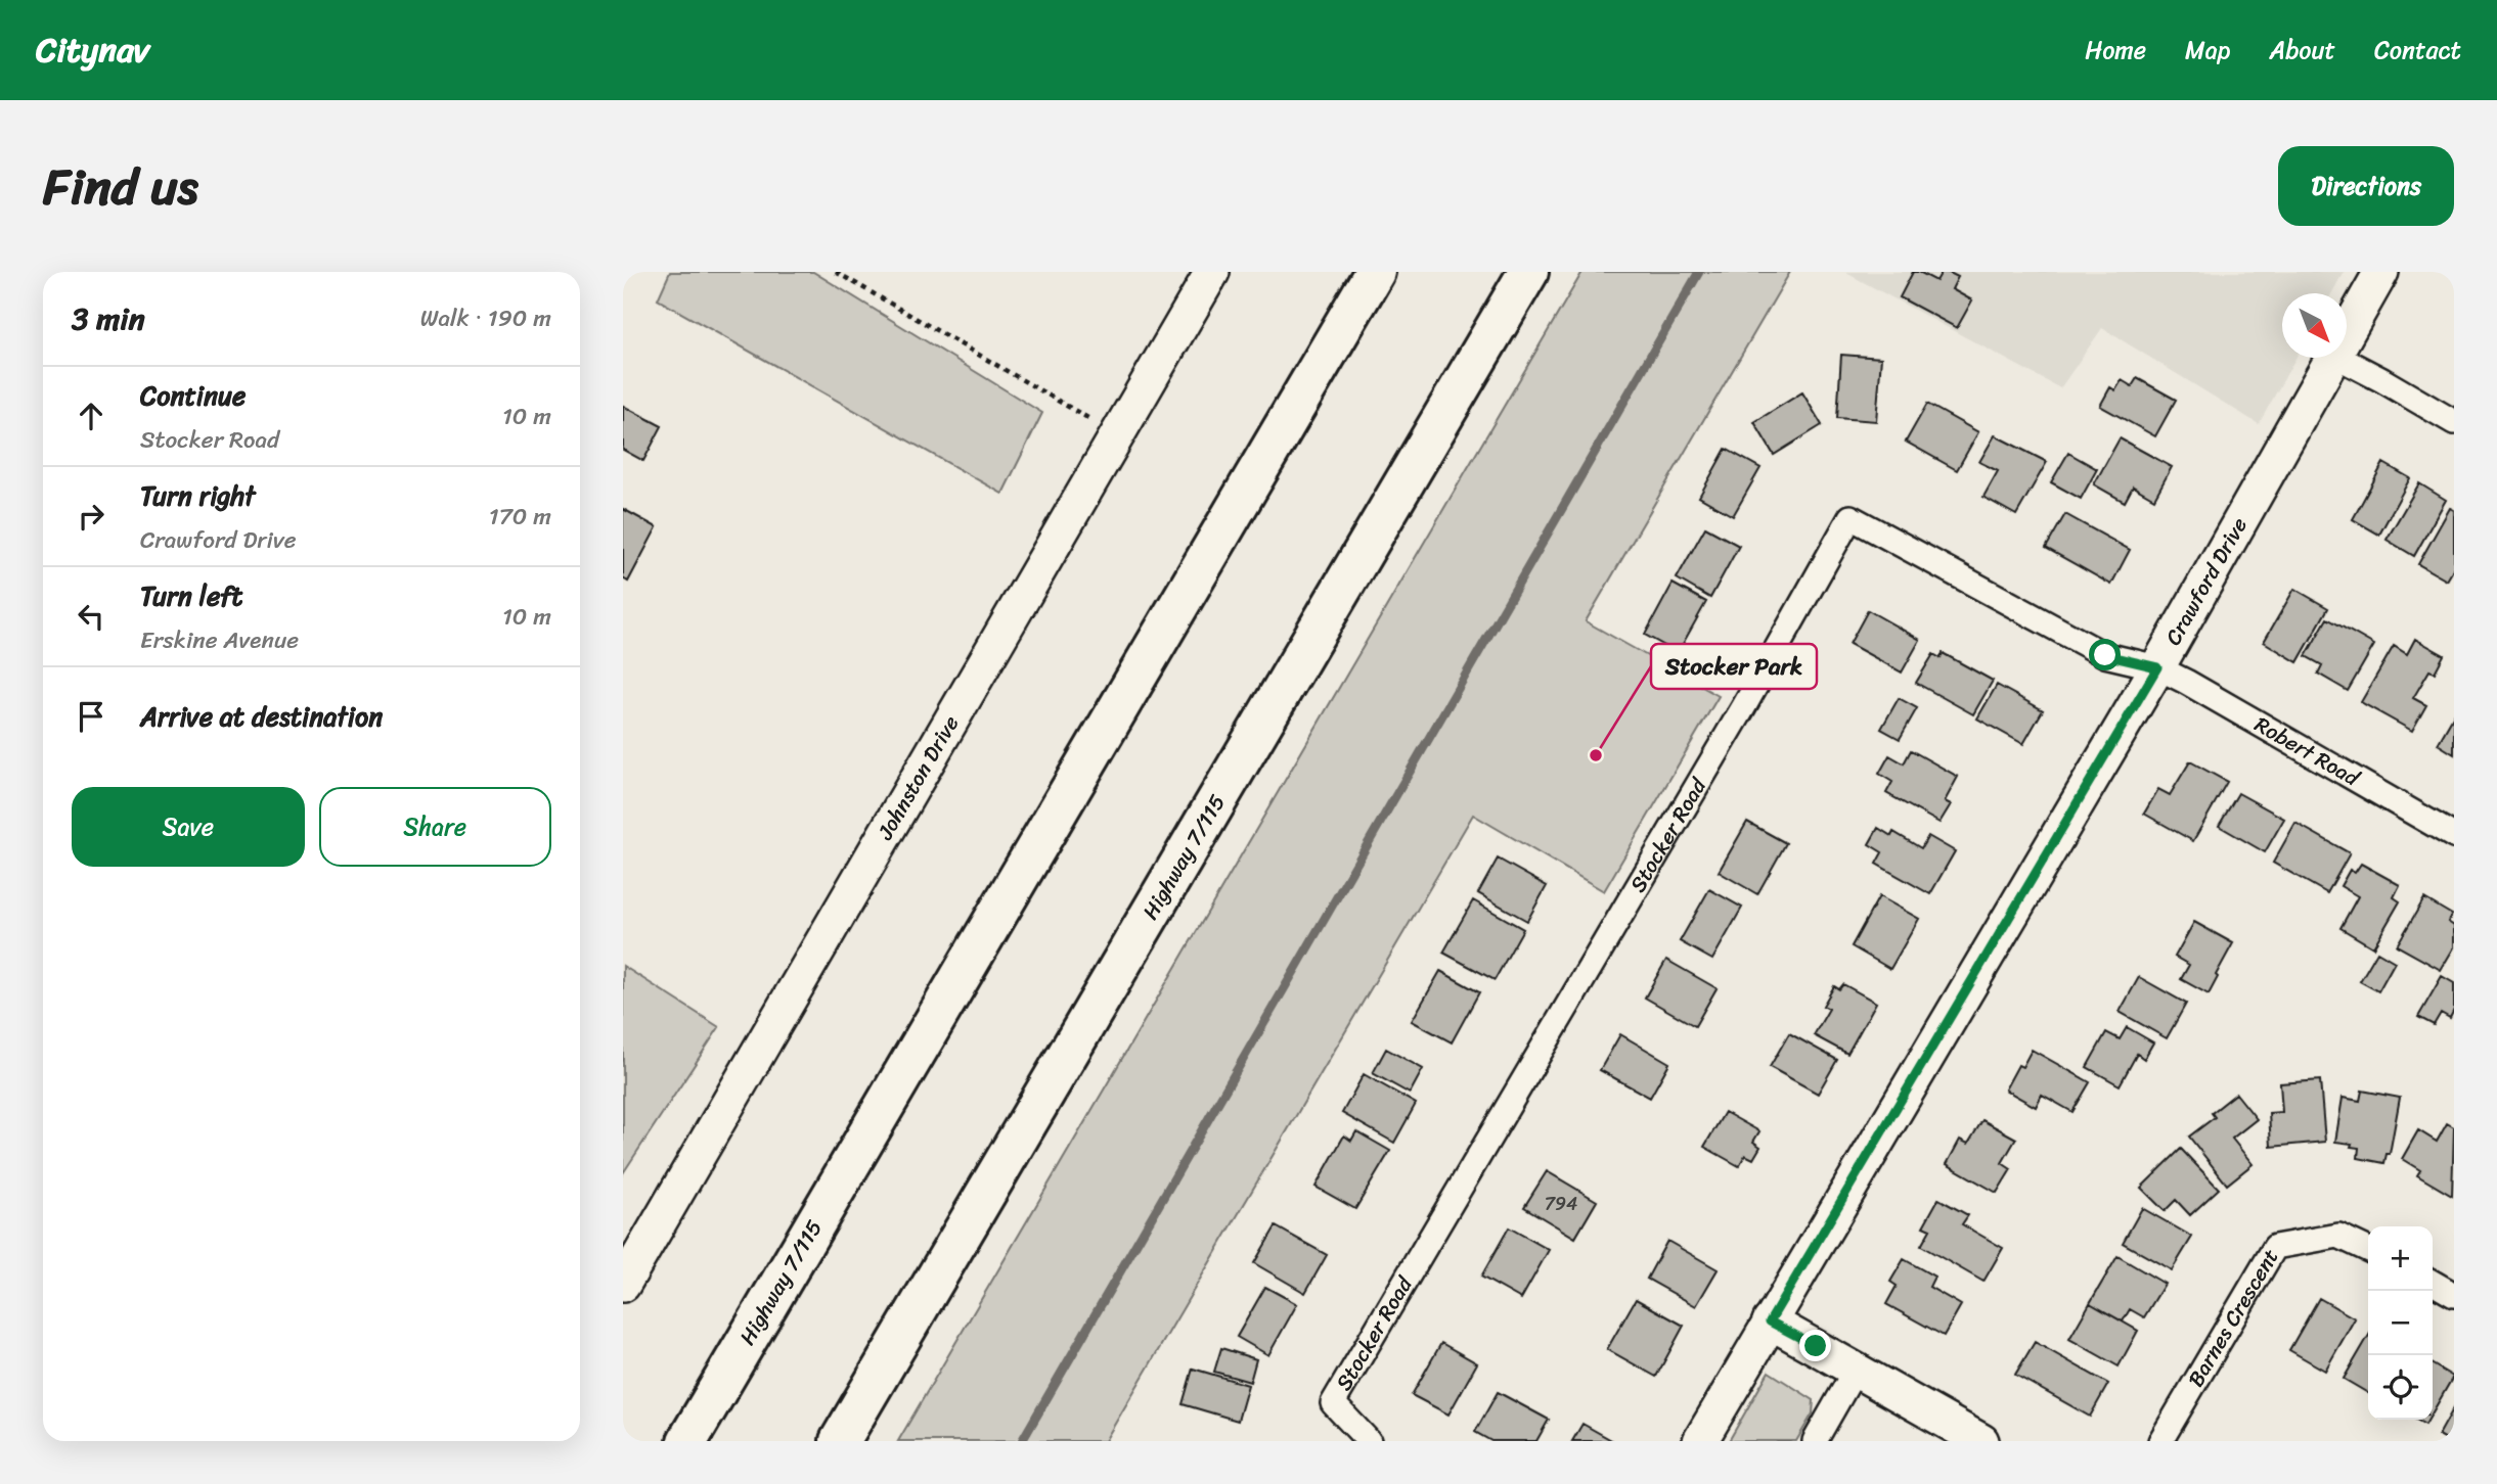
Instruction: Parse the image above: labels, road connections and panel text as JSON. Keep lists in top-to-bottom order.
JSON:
{
  "streets": {
    "highway": ["Highway 7/115"],
    "street": [
      "Crawford Drive",
      "Robert Road",
      "Johnston Drive",
      "Stocker Road",
      "Barnes Crescent"
    ]
  },
  "crossings": [
    ["Crawford Drive", "Robert Road"],
    ["Crawford Drive", "Stocker Road"],
    ["Robert Road", "Stocker Road"]
  ],
  "places": ["Stocker Park"],
  "house_numbers": ["794"],
  "north": "bottom right",
  "page": {
    "header": "Citynav",
    "nav": [
      "Home",
      "Map",
      "About",
      "Contact"
    ],
    "title": "Find us",
    "buttons": [
      "Directions",
      ["Save", "Share"]
    ],
    "heading": ["3 min", "Walk · 190 m"],
    "list": [
      ["Continue", "Stocker Road", "10 m"],
      ["Turn right", "Crawford Drive", "170 m"],
      ["Turn left", "Erskine Avenue", "10 m"],
      "Arrive at destination"
    ],
    "map_buttons": ["+", "−"]
  }
}
